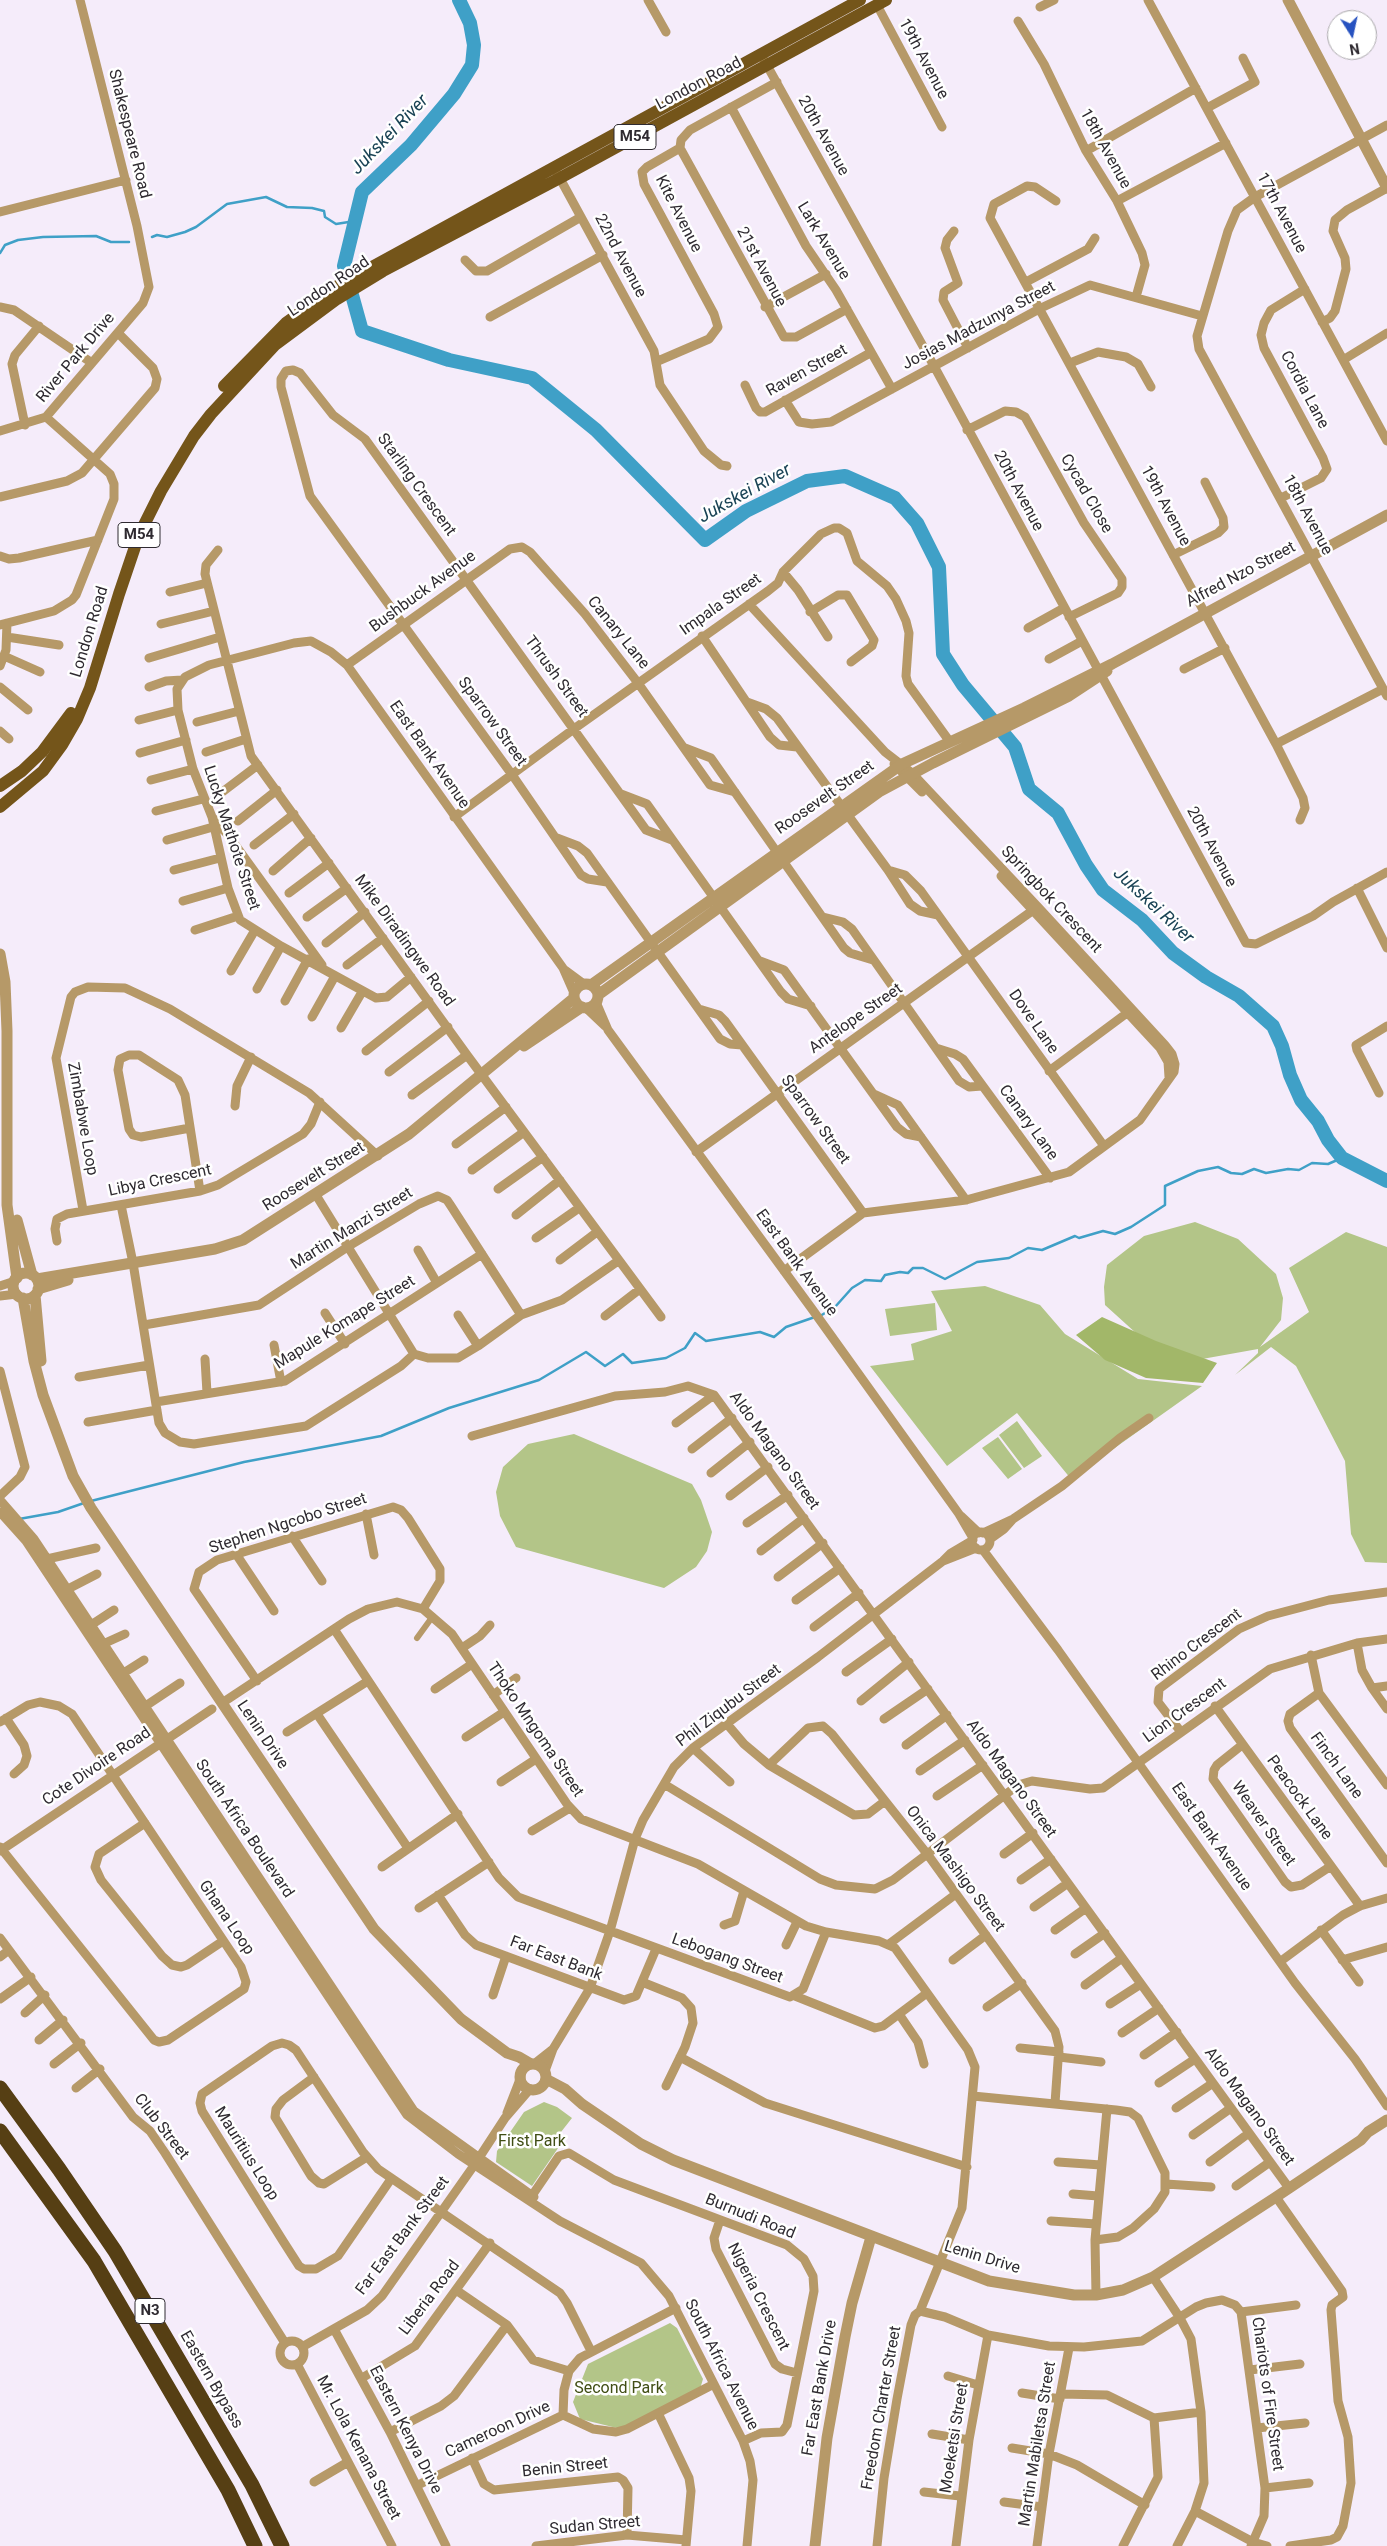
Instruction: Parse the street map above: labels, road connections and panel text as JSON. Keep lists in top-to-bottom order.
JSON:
{
  "streets": {
    "highway": ["N3", "Eastern Bypass"],
    "main road": ["London Road", "M54"],
    "street": [
      "19th Avenue",
      "Shakespeare Road",
      "20th Avenue",
      "18th Avenue",
      "17th Avenue",
      "Kite Avenue",
      "Lark Avenue",
      "22nd Avenue",
      "21st Avenue",
      "Josias Madzunya Street",
      "River Park Drive",
      "Raven Street",
      "Cordia Lane",
      "Starling Crescent",
      "Cycad Close",
      "Alfred Nzo Street",
      "Bushbuck Avenue",
      "Impala Street",
      "Canary Lane",
      "Thrush Street",
      "Sparrow Street",
      "East Bank Avenue",
      "Roosevelt Street",
      "Lucky Mathote Street",
      "Springbok Crescent",
      "Mike Diradingwe Road",
      "Antelope Street",
      "Dove Lane",
      "Zimbabwe Loop",
      "Libya Crescent",
      "Martin Manzi Street",
      "Mapule Komape Street",
      "Aldo Magano Street",
      "Stephen Ngcobo Street",
      "Rhino Crescent",
      "Phil Ziqubu Street",
      "Lion Crescent",
      "Thoko Mngoma Street",
      "Lenin Drive",
      "Finch Lane",
      "Cote Divoire Road",
      "Peacock Lane",
      "Weaver Street",
      "South Africa Boulevard",
      "Onica Mashigo Street",
      "Ghana Loop",
      "Far East Bank",
      "Lebogang Street",
      "Club Street",
      "Mauritius Loop",
      "Burnudi Road",
      "Far East Bank Street",
      "Nigeria Crescent",
      "Liberia Road",
      "South Africa Avenue",
      "Far East Bank Drive",
      "Chariots of Fire Street",
      "Freedom Charter Street",
      "Eastern Kenya Drive",
      "Cameroon Drive",
      "Moeketsi Street",
      "Martin Mabiletsa Street",
      "Mr. Lola Kenana Street",
      "Benin Street",
      "Sudan Street"
    ]
  },
  "crossings": [
    ["19th Avenue", "London Road"],
    ["19th Avenue", "Josias Madzunya Street"],
    ["19th Avenue", "Alfred Nzo Street"],
    ["London Road", "20th Avenue"],
    ["London Road", "22nd Avenue"],
    ["Shakespeare Road", "River Park Drive"],
    ["20th Avenue", "Kite Avenue"],
    ["20th Avenue", "Josias Madzunya Street"],
    ["20th Avenue", "Cycad Close"],
    ["20th Avenue", "Alfred Nzo Street"],
    ["20th Avenue", "Roosevelt Street"],
    ["18th Avenue", "Josias Madzunya Street"],
    ["18th Avenue", "Cordia Lane"],
    ["18th Avenue", "Alfred Nzo Street"],
    ["17th Avenue", "Cordia Lane"],
    ["Kite Avenue", "Lark Avenue"],
    ["Kite Avenue", "22nd Avenue"],
    ["Kite Avenue", "21st Avenue"],
    ["Lark Avenue", "21st Avenue"],
    ["Lark Avenue", "Josias Madzunya Street"],
    ["Lark Avenue", "Raven Street"],
    ["Josias Madzunya Street", "Raven Street"],
    ["Starling Crescent", "Bushbuck Avenue"],
    ["Starling Crescent", "Thrush Street"],
    ["Starling Crescent", "Sparrow Street"],
    ["Alfred Nzo Street", "Roosevelt Street"],
    ["Bushbuck Avenue", "Canary Lane"],
    ["Bushbuck Avenue", "Thrush Street"],
    ["Bushbuck Avenue", "Sparrow Street"],
    ["Bushbuck Avenue", "East Bank Avenue"],
    ["Impala Street", "Canary Lane"],
    ["Impala Street", "Thrush Street"],
    ["Impala Street", "Sparrow Street"],
    ["Impala Street", "East Bank Avenue"],
    ["Impala Street", "Roosevelt Street"],
    ["Impala Street", "Springbok Crescent"],
    ["Canary Lane", "Springbok Crescent"],
    ["Canary Lane", "Antelope Street"],
    ["Sparrow Street", "Springbok Crescent"],
    ["Sparrow Street", "Antelope Street"],
    ["East Bank Avenue", "Roosevelt Street"],
    ["East Bank Avenue", "Springbok Crescent"],
    ["East Bank Avenue", "Mike Diradingwe Road"],
    ["East Bank Avenue", "Antelope Street"],
    ["East Bank Avenue", "Phil Ziqubu Street"],
    ["East Bank Avenue", "Lion Crescent"],
    ["Roosevelt Street", "Springbok Crescent"],
    ["Roosevelt Street", "Mike Diradingwe Road"],
    ["Roosevelt Street", "Zimbabwe Loop"],
    ["Roosevelt Street", "Lenin Drive"],
    ["Lucky Mathote Street", "Mike Diradingwe Road"],
    ["Springbok Crescent", "Antelope Street"],
    ["Springbok Crescent", "Dove Lane"],
    ["Antelope Street", "Dove Lane"],
    ["Zimbabwe Loop", "Libya Crescent"],
    ["Martin Manzi Street", "Mapule Komape Street"],
    ["Aldo Magano Street", "Phil Ziqubu Street"],
    ["Aldo Magano Street", "Lion Crescent"],
    ["Aldo Magano Street", "Lenin Drive"],
    ["Stephen Ngcobo Street", "Thoko Mngoma Street"],
    ["Rhino Crescent", "Lion Crescent"],
    ["Phil Ziqubu Street", "Lion Crescent"],
    ["Phil Ziqubu Street", "Thoko Mngoma Street"],
    ["Phil Ziqubu Street", "Lenin Drive"],
    ["Phil Ziqubu Street", "Far East Bank"],
    ["Phil Ziqubu Street", "Lebogang Street"],
    ["Phil Ziqubu Street", "Far East Bank Street"],
    ["Lion Crescent", "Peacock Lane"],
    ["Lion Crescent", "Onica Mashigo Street"],
    ["Thoko Mngoma Street", "Lenin Drive"],
    ["Thoko Mngoma Street", "Cote Divoire Road"],
    ["Thoko Mngoma Street", "Lebogang Street"],
    ["Lenin Drive", "Cote Divoire Road"],
    ["Lenin Drive", "Far East Bank Street"],
    ["Lenin Drive", "Far East Bank Drive"],
    ["Cote Divoire Road", "South Africa Boulevard"],
    ["Cote Divoire Road", "Ghana Loop"],
    ["Peacock Lane", "Weaver Street"],
    ["South Africa Boulevard", "Far East Bank Street"],
    ["South Africa Boulevard", "South Africa Avenue"],
    ["Far East Bank", "Lebogang Street"],
    ["Club Street", "Far East Bank Street"],
    ["Club Street", "Mr. Lola Kenana Street"],
    ["Mauritius Loop", "Far East Bank Street"],
    ["Mauritius Loop", "Liberia Road"],
    ["Burnudi Road", "Nigeria Crescent"],
    ["Burnudi Road", "South Africa Avenue"],
    ["Far East Bank Street", "South Africa Avenue"],
    ["Far East Bank Street", "Eastern Kenya Drive"],
    ["Far East Bank Street", "Mr. Lola Kenana Street"],
    ["Liberia Road", "Eastern Kenya Drive"],
    ["Chariots of Fire Street", "Freedom Charter Street"],
    ["Freedom Charter Street", "Moeketsi Street"],
    ["Freedom Charter Street", "Martin Mabiletsa Street"],
    ["Eastern Kenya Drive", "Cameroon Drive"],
    ["Cameroon Drive", "Benin Street"],
    ["Benin Street", "Sudan Street"]
  ],
  "water": ["Jukskei River"],
  "parks": ["First Park", "Second Park"],
  "north": "bottom"
}
